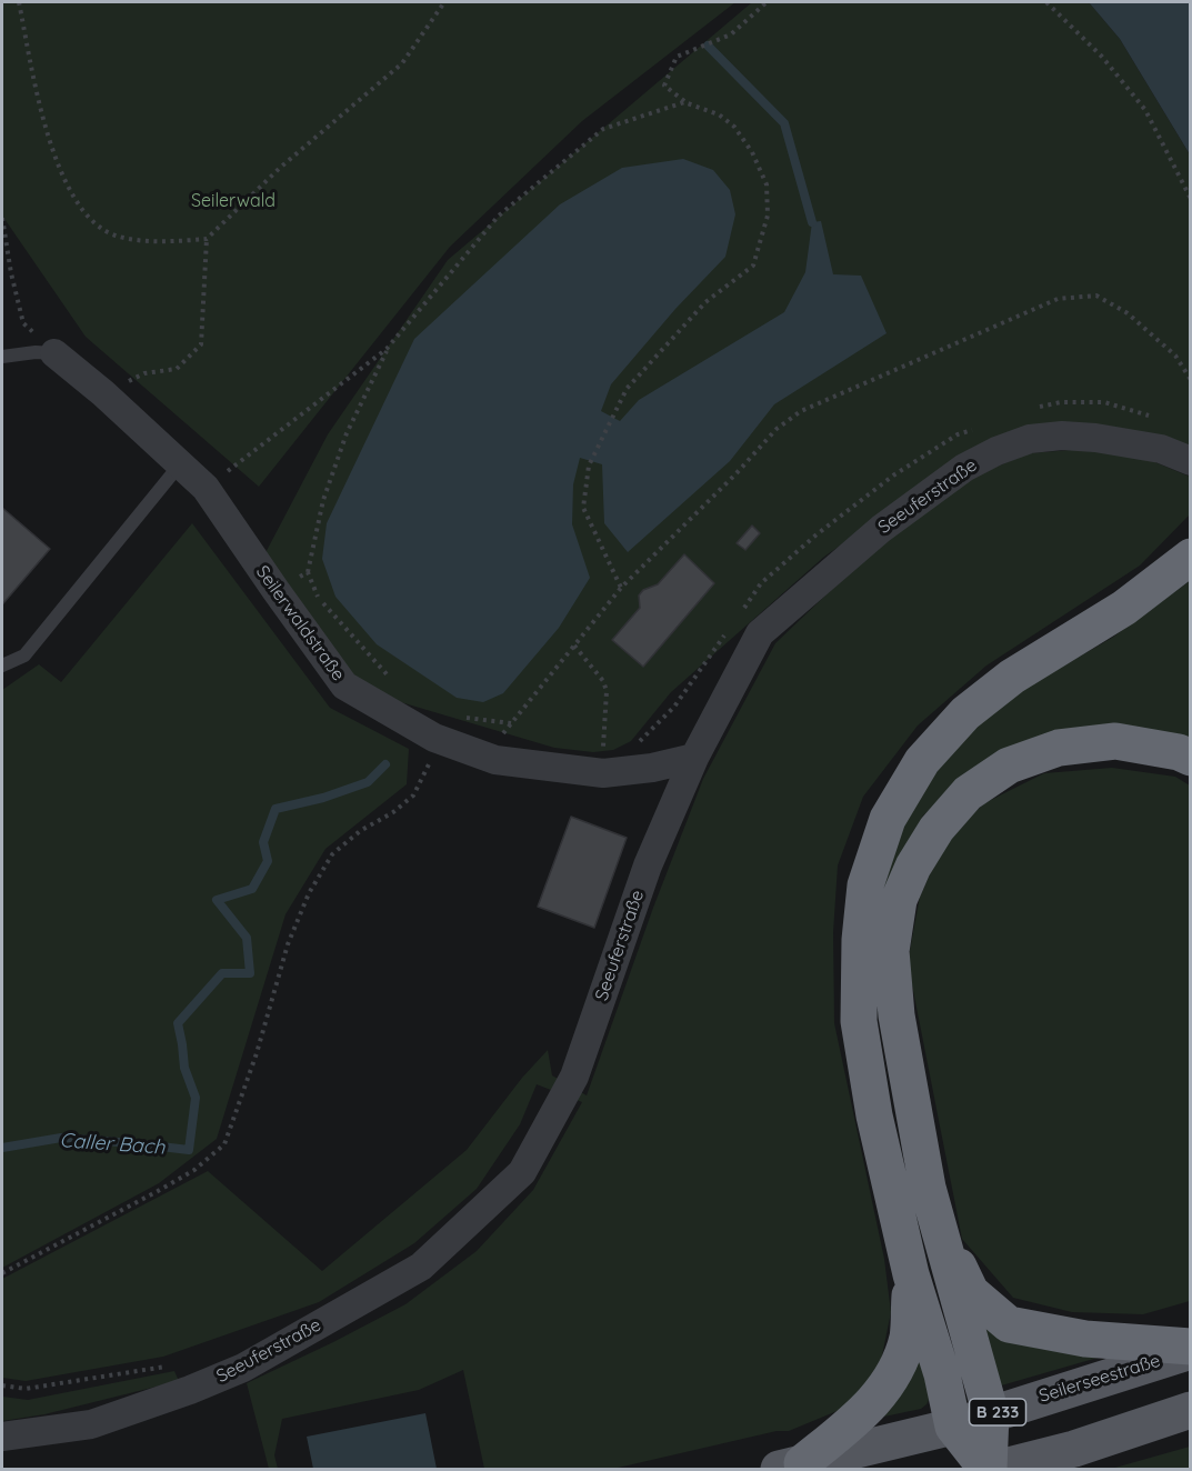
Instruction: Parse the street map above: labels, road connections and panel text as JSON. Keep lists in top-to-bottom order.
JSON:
{
  "streets": {
    "main road": ["Seilerseestraße", "B 233"],
    "street": ["Seeuferstraße", "Seilerwaldstraße"]
  },
  "crossings": [
    ["Seeuferstraße", "Seilerwaldstraße"]
  ],
  "water": ["Caller Bach"],
  "parks": ["Seilerwald"]
}
